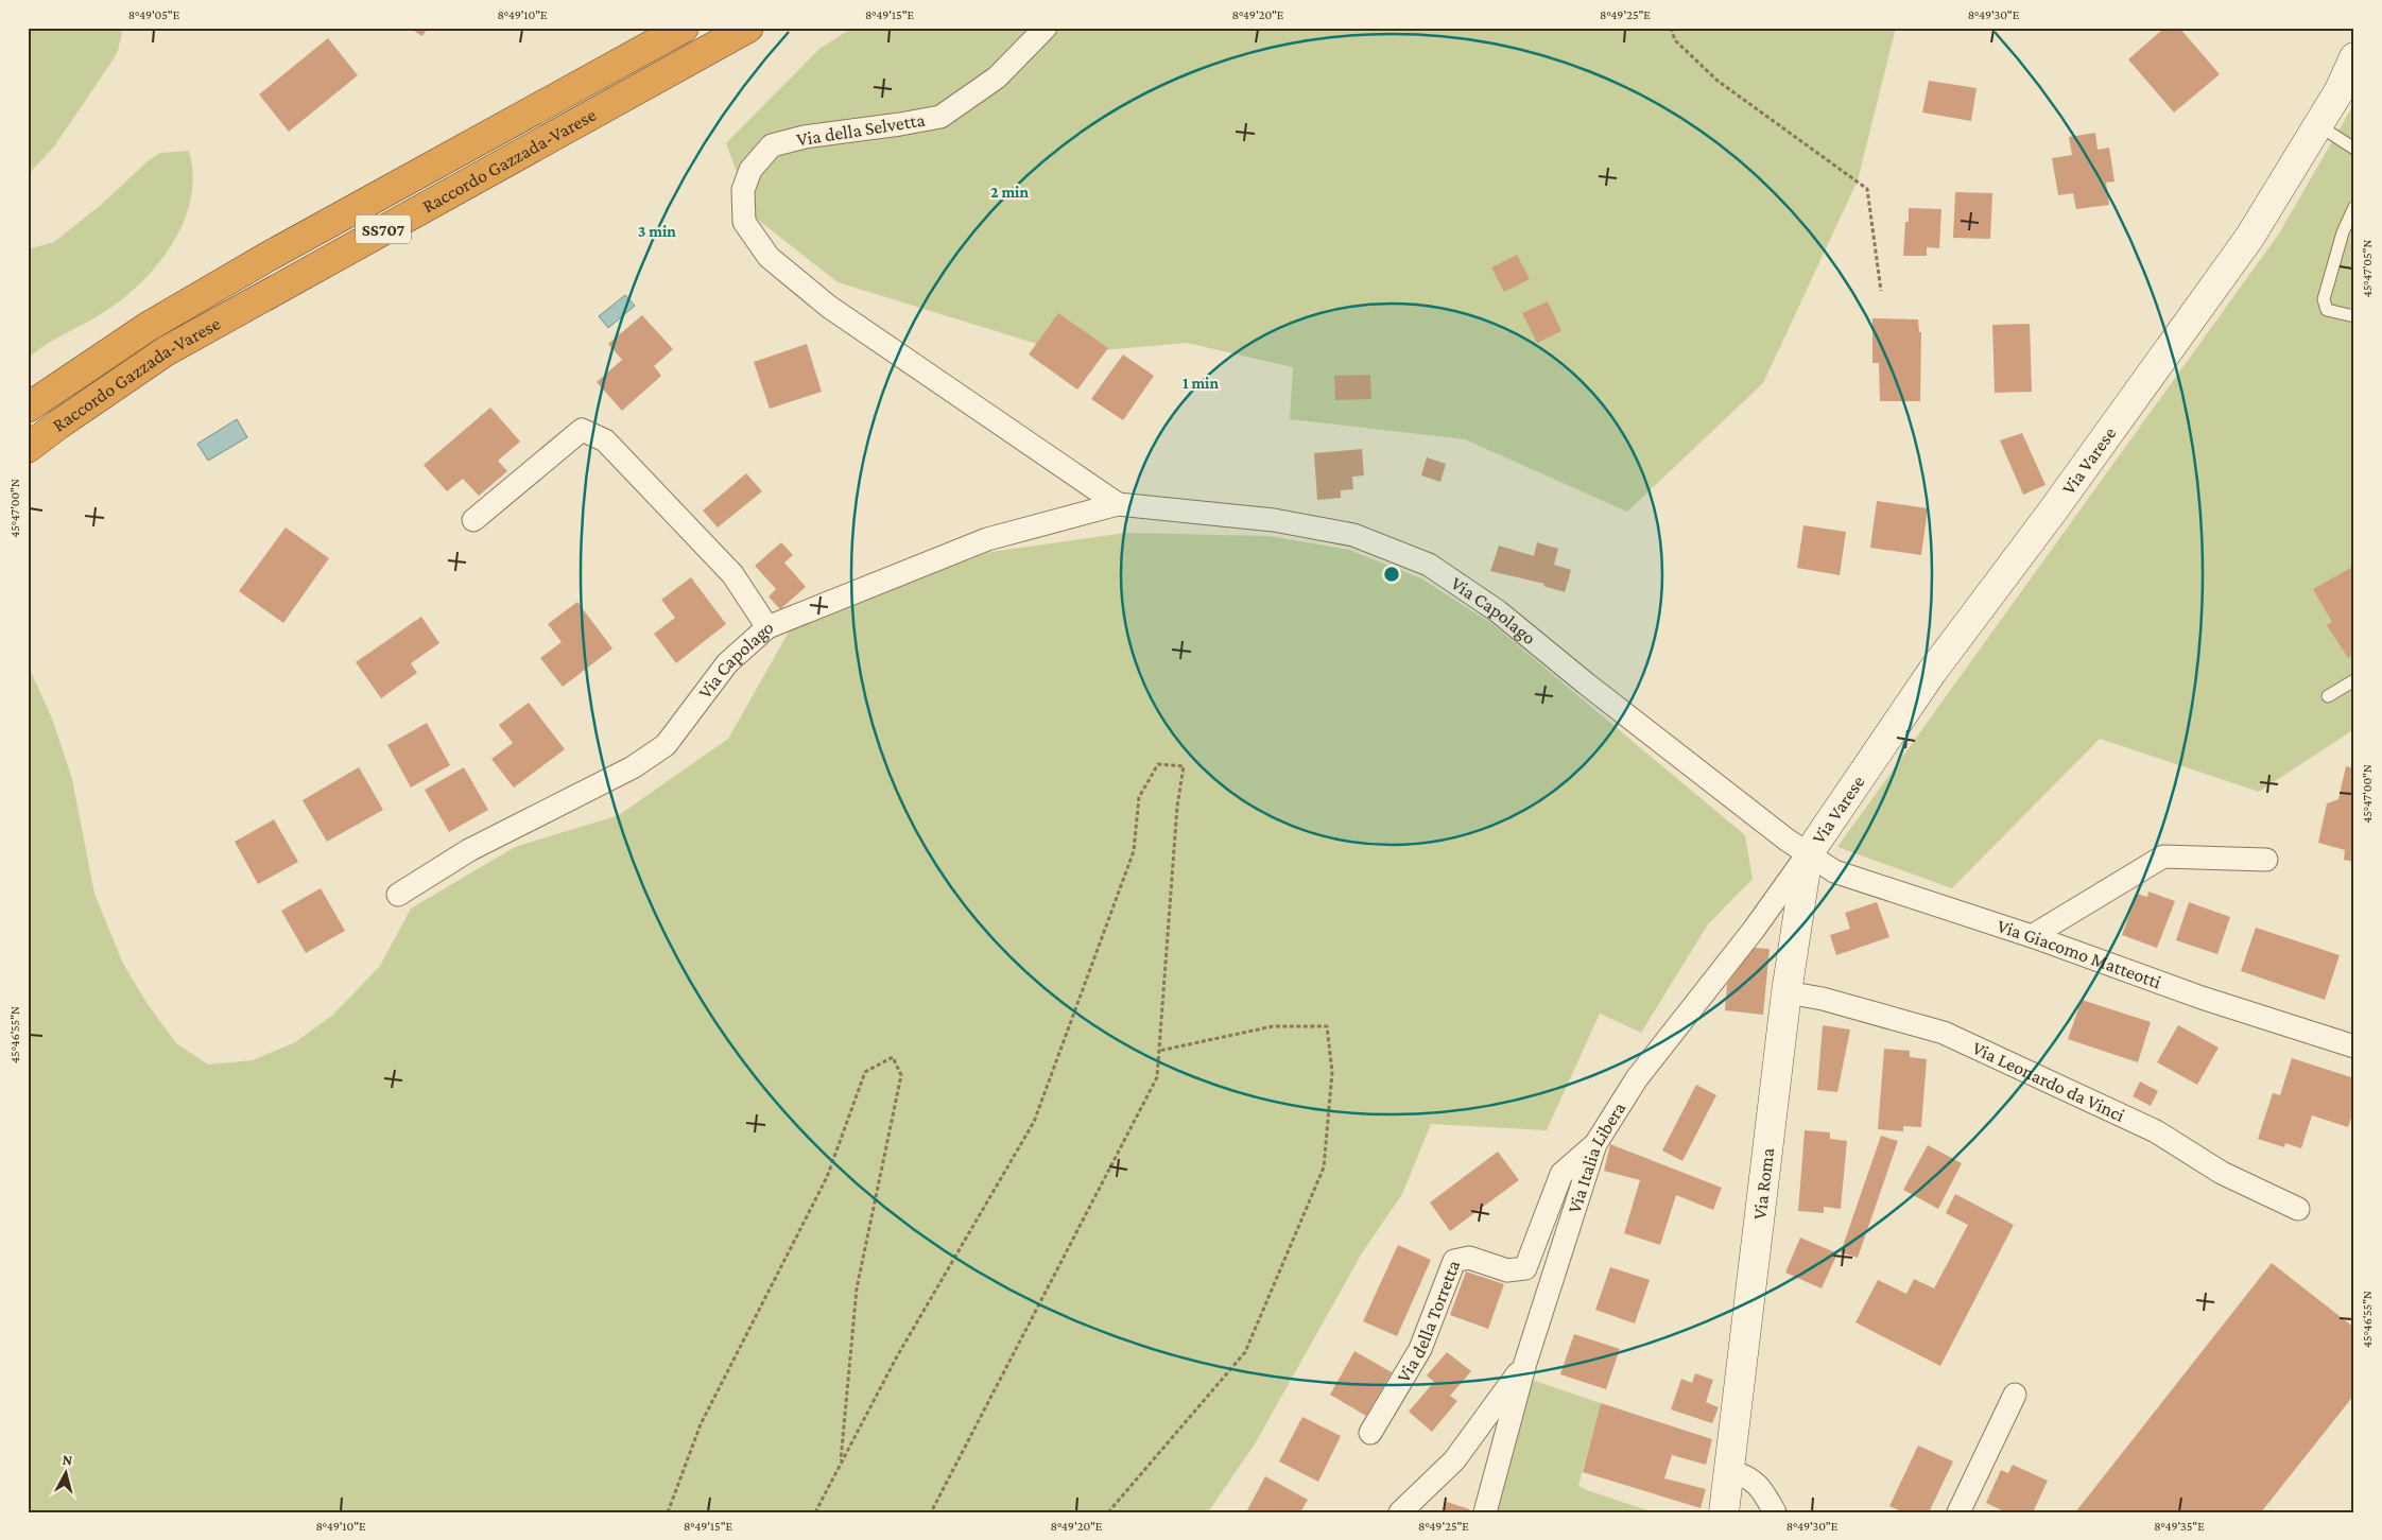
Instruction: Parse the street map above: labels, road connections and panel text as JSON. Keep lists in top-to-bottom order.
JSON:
{
  "streets": {
    "highway": ["Raccordo Gazzada-Varese", "SS707"],
    "main road": ["Via Varese", "Via Roma"],
    "street": [
      "Via della Selvetta",
      "Via Capolago",
      "Via Giacomo Matteotti",
      "Via Leonardo da Vinci",
      "Via Italia Libera",
      "Via della Torretta"
    ]
  },
  "crossings": [
    ["Via della Selvetta", "Via Capolago"],
    ["Via Varese", "Via Capolago"],
    ["Via Varese", "Via Giacomo Matteotti"],
    ["Via Varese", "Via Italia Libera"],
    ["Via Varese", "Via Roma"],
    ["Via Capolago", "Via Giacomo Matteotti"],
    ["Via Capolago", "Via Italia Libera"],
    ["Via Capolago", "Via Roma"],
    ["Via Giacomo Matteotti", "Via Italia Libera"],
    ["Via Giacomo Matteotti", "Via Roma"],
    ["Via Leonardo da Vinci", "Via Roma"],
    ["Via Italia Libera", "Via Roma"],
    ["Via Italia Libera", "Via della Torretta"]
  ],
  "north": "top",
  "coordinates": [
    "8°49'05\"E",
    "8°49'10\"E",
    "8°49'15\"E",
    "8°49'20\"E",
    "8°49'25\"E",
    "8°49'30\"E",
    "45°47'05\"N",
    "45°47'00\"N",
    "45°46'55\"N",
    "8°49'35\"E"
  ],
  "rings": ["2 min", "3 min", "1 min"]
}
